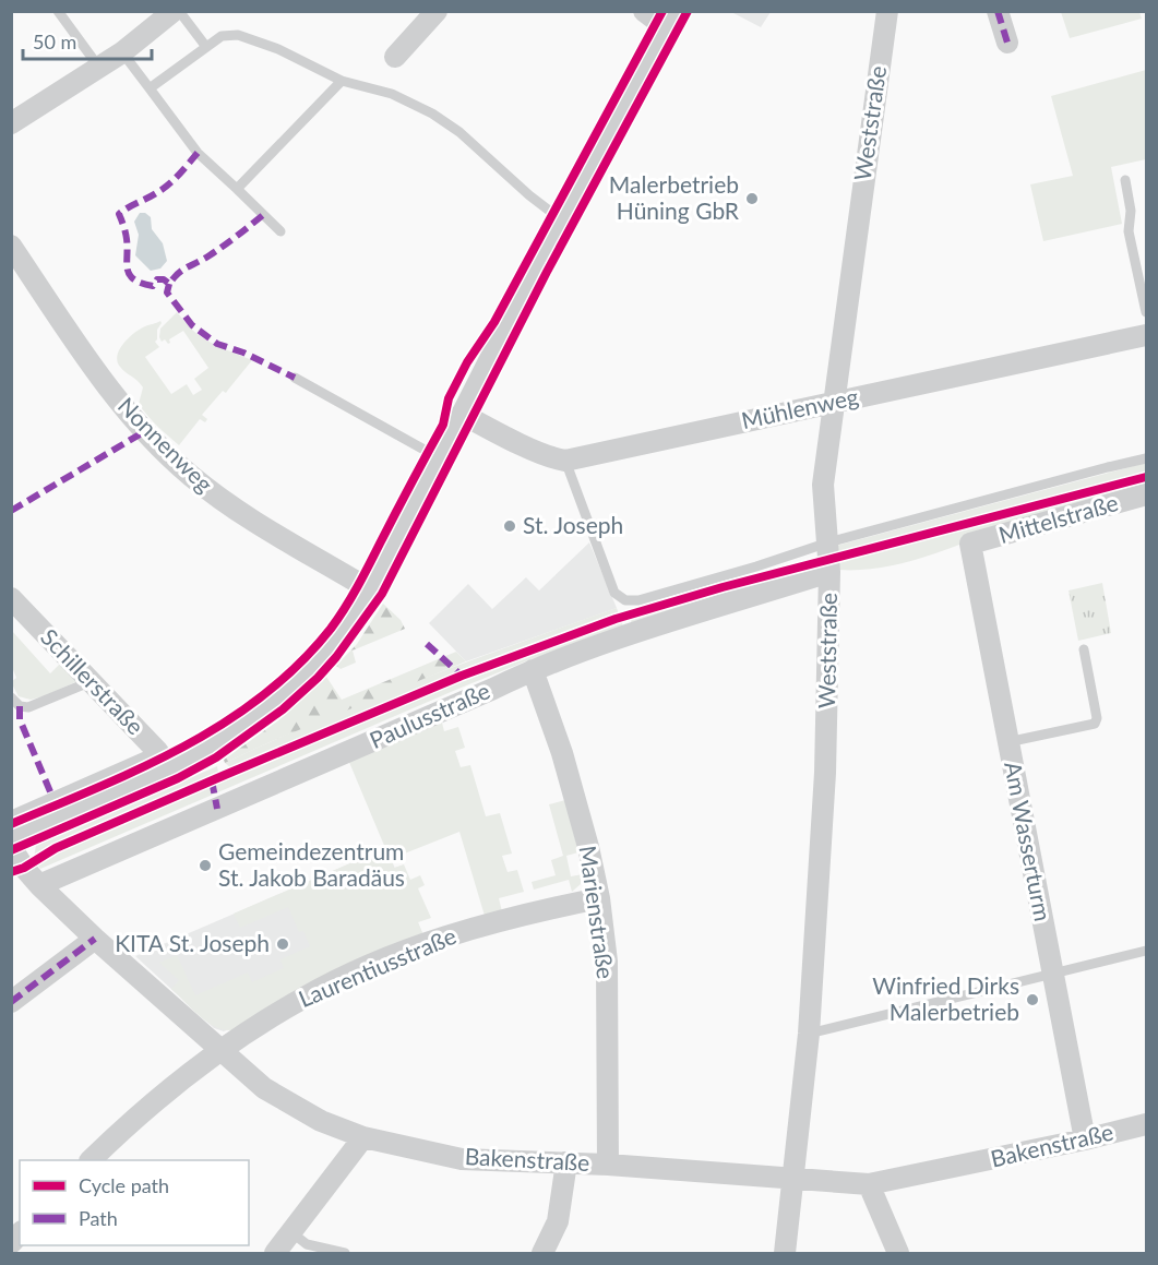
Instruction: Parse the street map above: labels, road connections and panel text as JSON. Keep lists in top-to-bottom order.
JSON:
{
  "streets": {
    "street": [
      "Weststraße",
      "Mühlenweg",
      "Nonnenweg",
      "Mittelstraße",
      "Schillerstraße",
      "Paulusstraße",
      "Am Wasserturm",
      "Marienstraße",
      "Laurentiusstraße",
      "Bakenstraße"
    ]
  },
  "crossings": [
    ["Weststraße", "Mühlenweg"],
    ["Weststraße", "Paulusstraße"],
    ["Weststraße", "Bakenstraße"],
    ["Mittelstraße", "Am Wasserturm"],
    ["Paulusstraße", "Marienstraße"],
    ["Paulusstraße", "Bakenstraße"],
    ["Am Wasserturm", "Bakenstraße"],
    ["Marienstraße", "Laurentiusstraße"],
    ["Marienstraße", "Bakenstraße"],
    ["Laurentiusstraße", "Bakenstraße"]
  ],
  "places": [
    "Malerbetrieb Hüning GbR",
    "St. Joseph",
    "Gemeindezentrum St. Jakob Baradäus",
    "KITA St. Joseph",
    "Winfried Dirks Malerbetrieb"
  ],
  "legend": ["Cycle path", "Path"],
  "scale_bar": "50 m"
}
